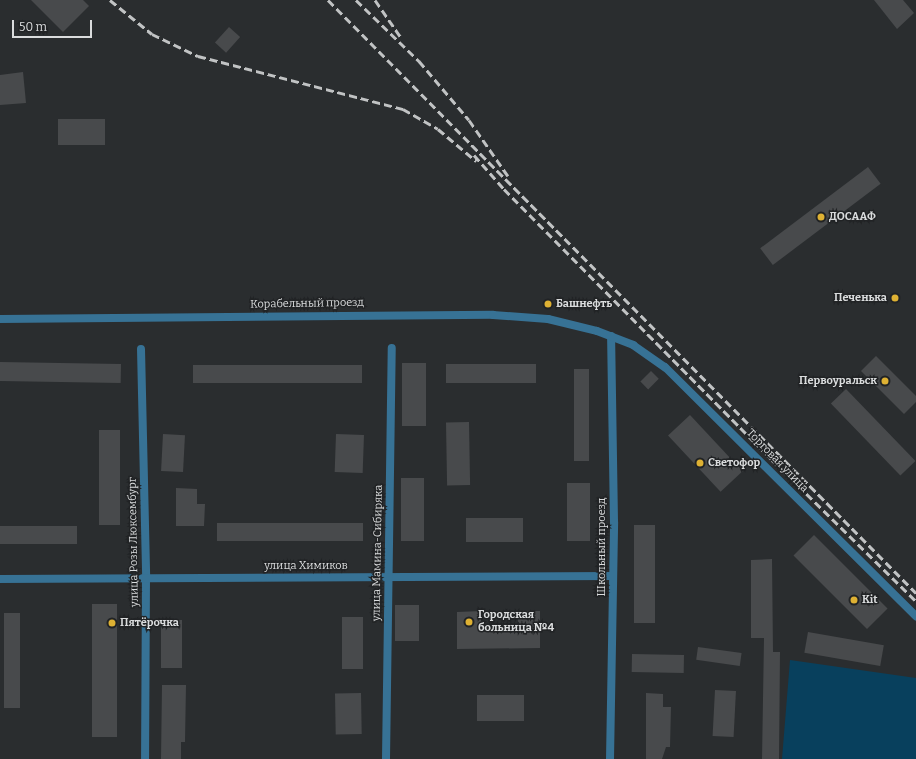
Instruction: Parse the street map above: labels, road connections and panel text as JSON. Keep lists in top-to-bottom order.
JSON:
{
  "streets": {
    "street": [
      "Корабельный проезд",
      "Торговая улица",
      "улица Розы Люксембург",
      "Школьный проезд",
      "улица Мамина-Сибиряка",
      "улица Химиков"
    ]
  },
  "crossings": [
    ["Корабельный проезд", "Торговая улица"],
    ["Корабельный проезд", "Школьный проезд"],
    ["Торговая улица", "Школьный проезд"],
    ["улица Розы Люксембург", "улица Химиков"],
    ["Школьный проезд", "улица Химиков"],
    ["улица Мамина-Сибиряка", "улица Химиков"]
  ],
  "places": [
    "ДОСААФ",
    "Печенька",
    "Башнефть",
    "Первоуральск",
    "Светофор",
    "Kit",
    "Городская больница №4",
    "Пятёрочка"
  ],
  "scale_bar": "50 m"
}
